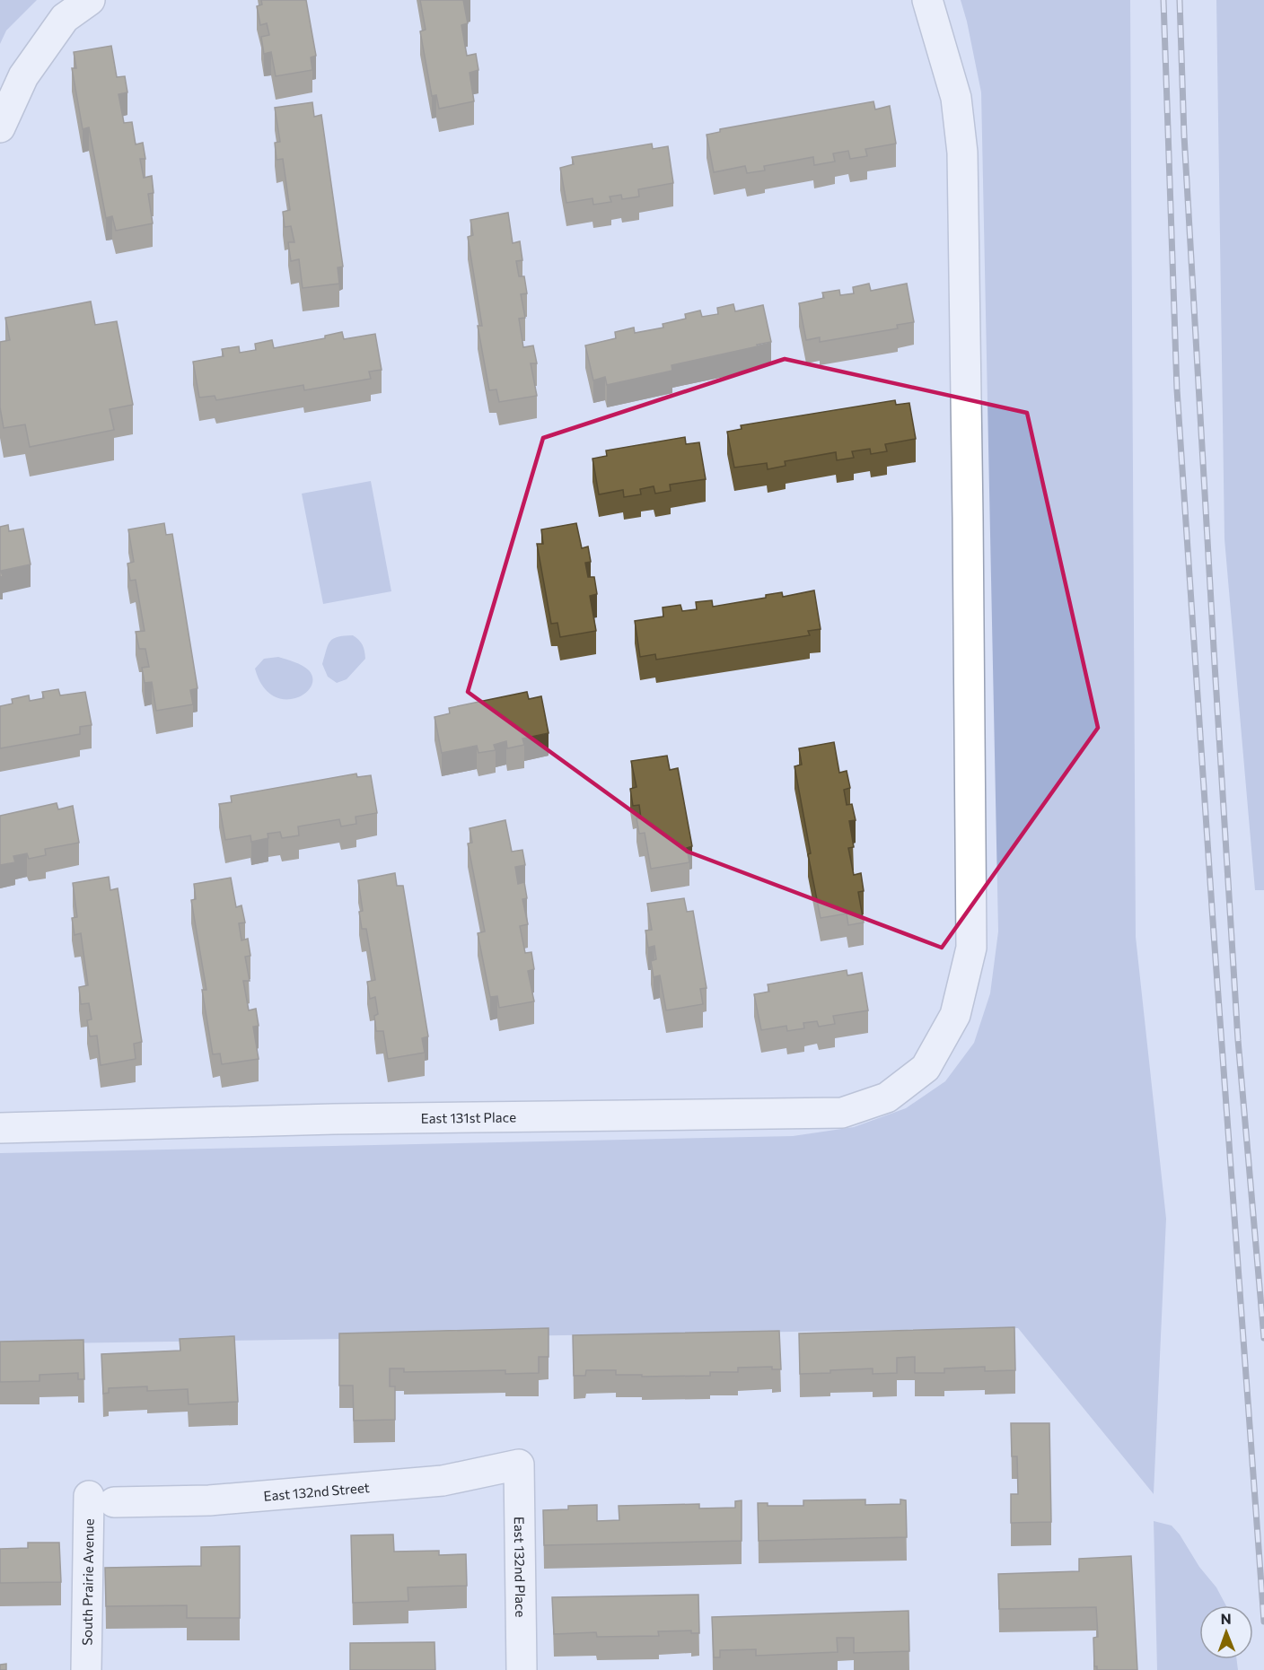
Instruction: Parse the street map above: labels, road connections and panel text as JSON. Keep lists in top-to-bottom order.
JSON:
{
  "streets": {
    "street": [
      "East 131st Place",
      "East 132nd Street",
      "East 132nd Place",
      "South Prairie Avenue"
    ]
  },
  "crossings": [
    ["East 132nd Street", "East 132nd Place"],
    ["East 132nd Street", "South Prairie Avenue"]
  ],
  "north": "top"
}
